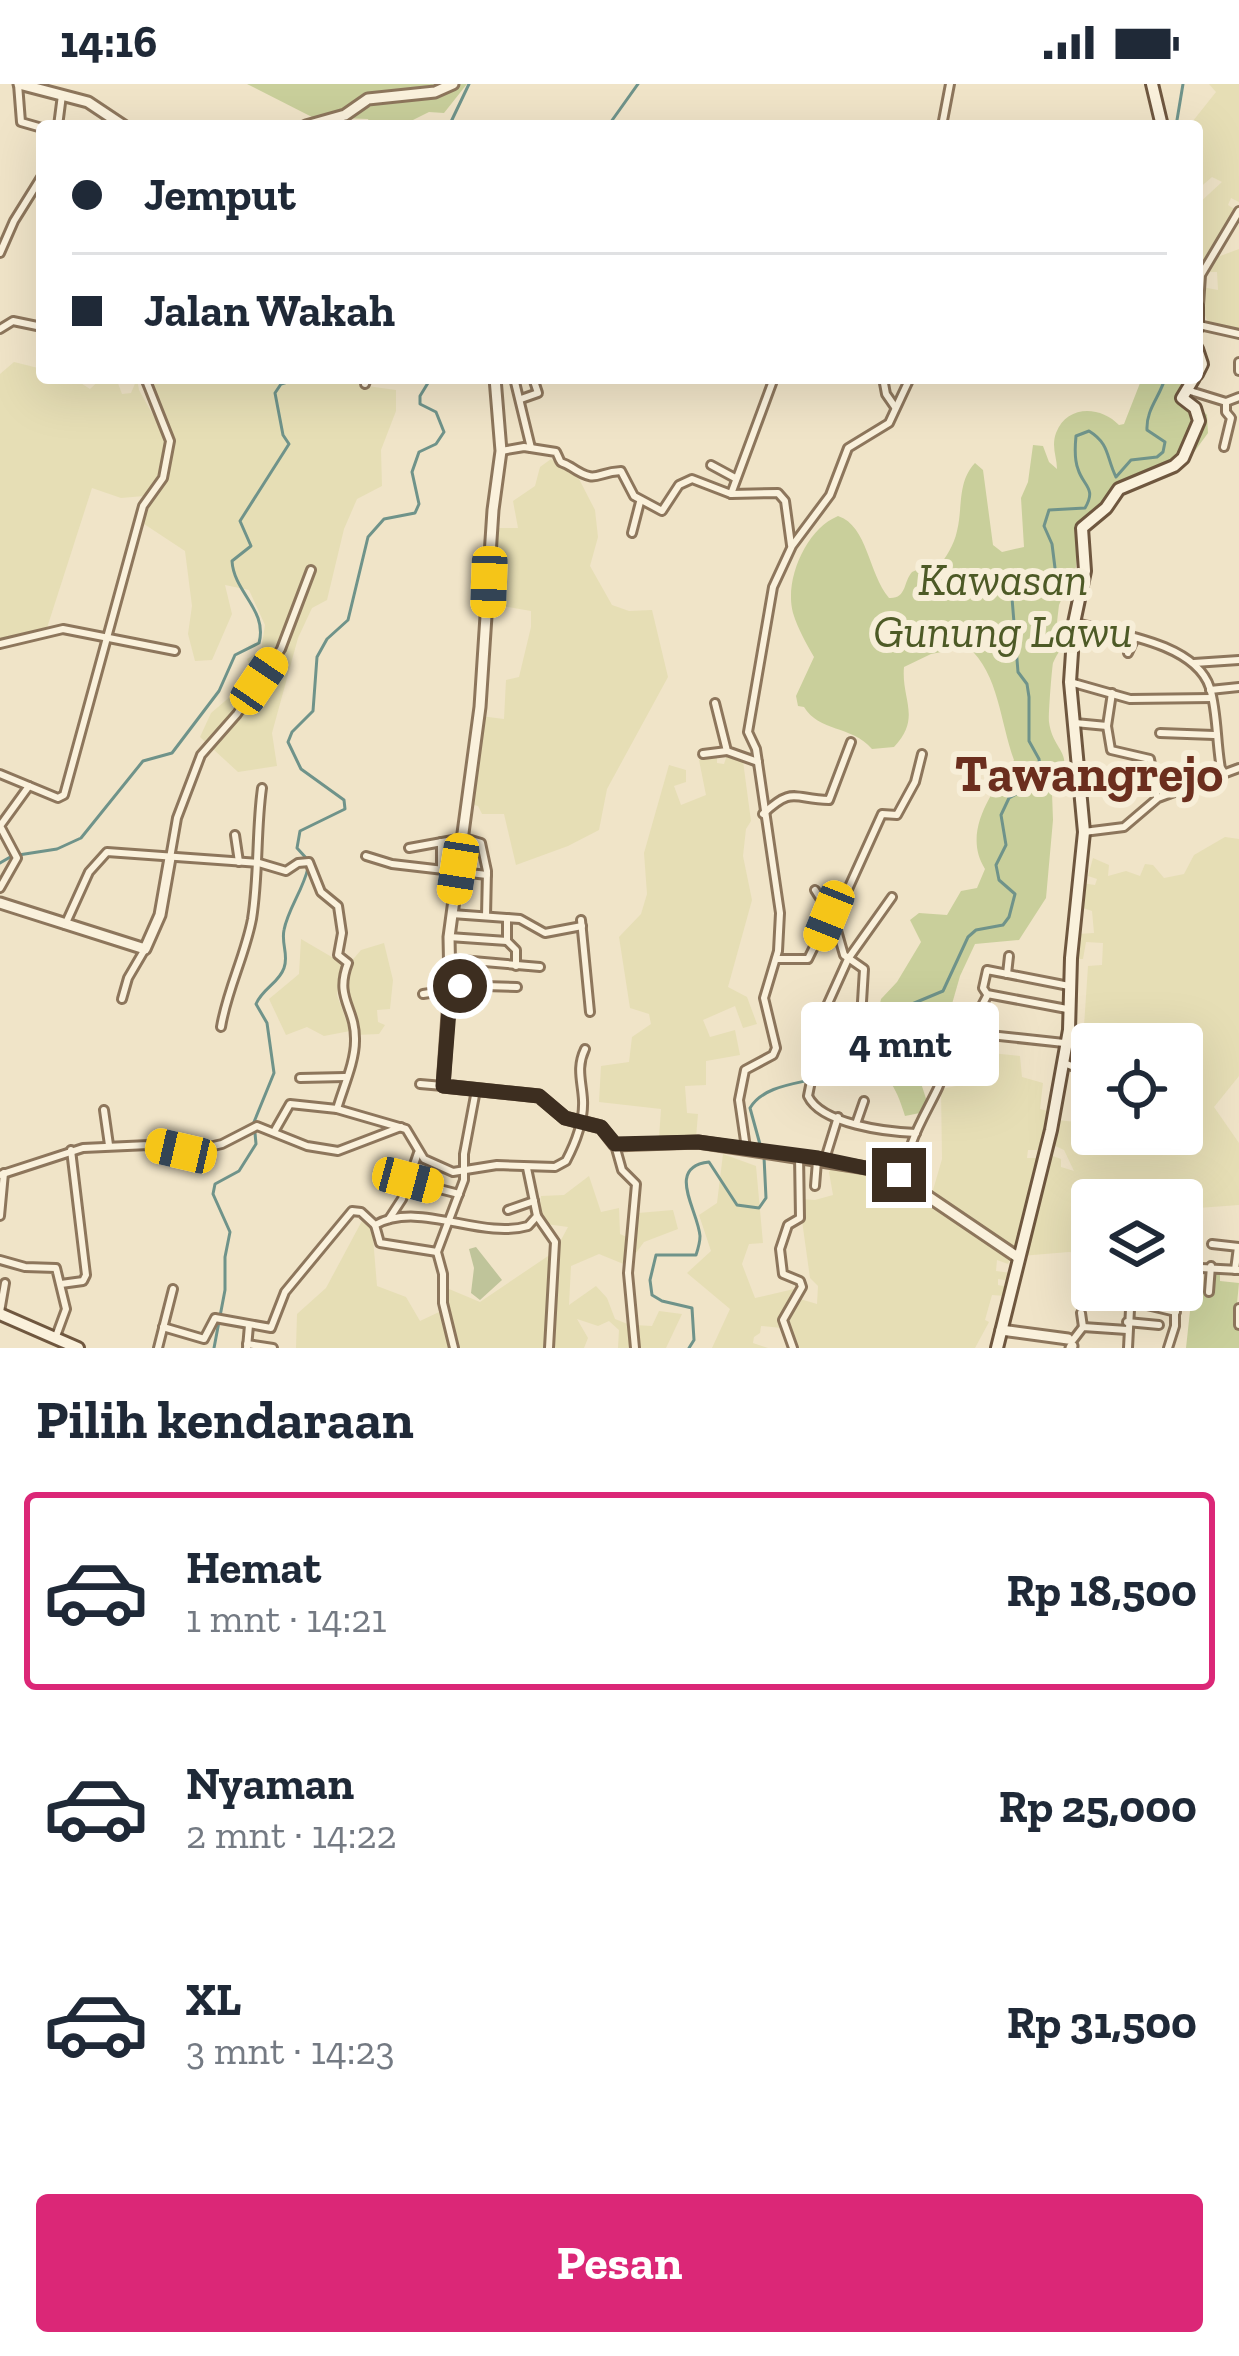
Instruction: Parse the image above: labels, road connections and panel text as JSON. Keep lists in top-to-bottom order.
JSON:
{
  "districts": ["Tawangrejo"],
  "parks": ["Kawasan Gunung Lawu"],
  "page": {
    "status": "14:16",
    "banner": ["Jemput", "Jalan Wakah"],
    "bubble": "4 mnt",
    "heading": "Pilih kendaraan",
    "list": [
      {
        "name": "Hemat",
        "note": "1 mnt · 14:21",
        "value": "Rp 18,500"
      },
      {
        "name": "Nyaman",
        "note": "2 mnt · 14:22",
        "value": "Rp 25,000"
      },
      {
        "name": "XL",
        "note": "3 mnt · 14:23",
        "value": "Rp 31,500"
      }
    ],
    "buttons": "Pesan"
  }
}
